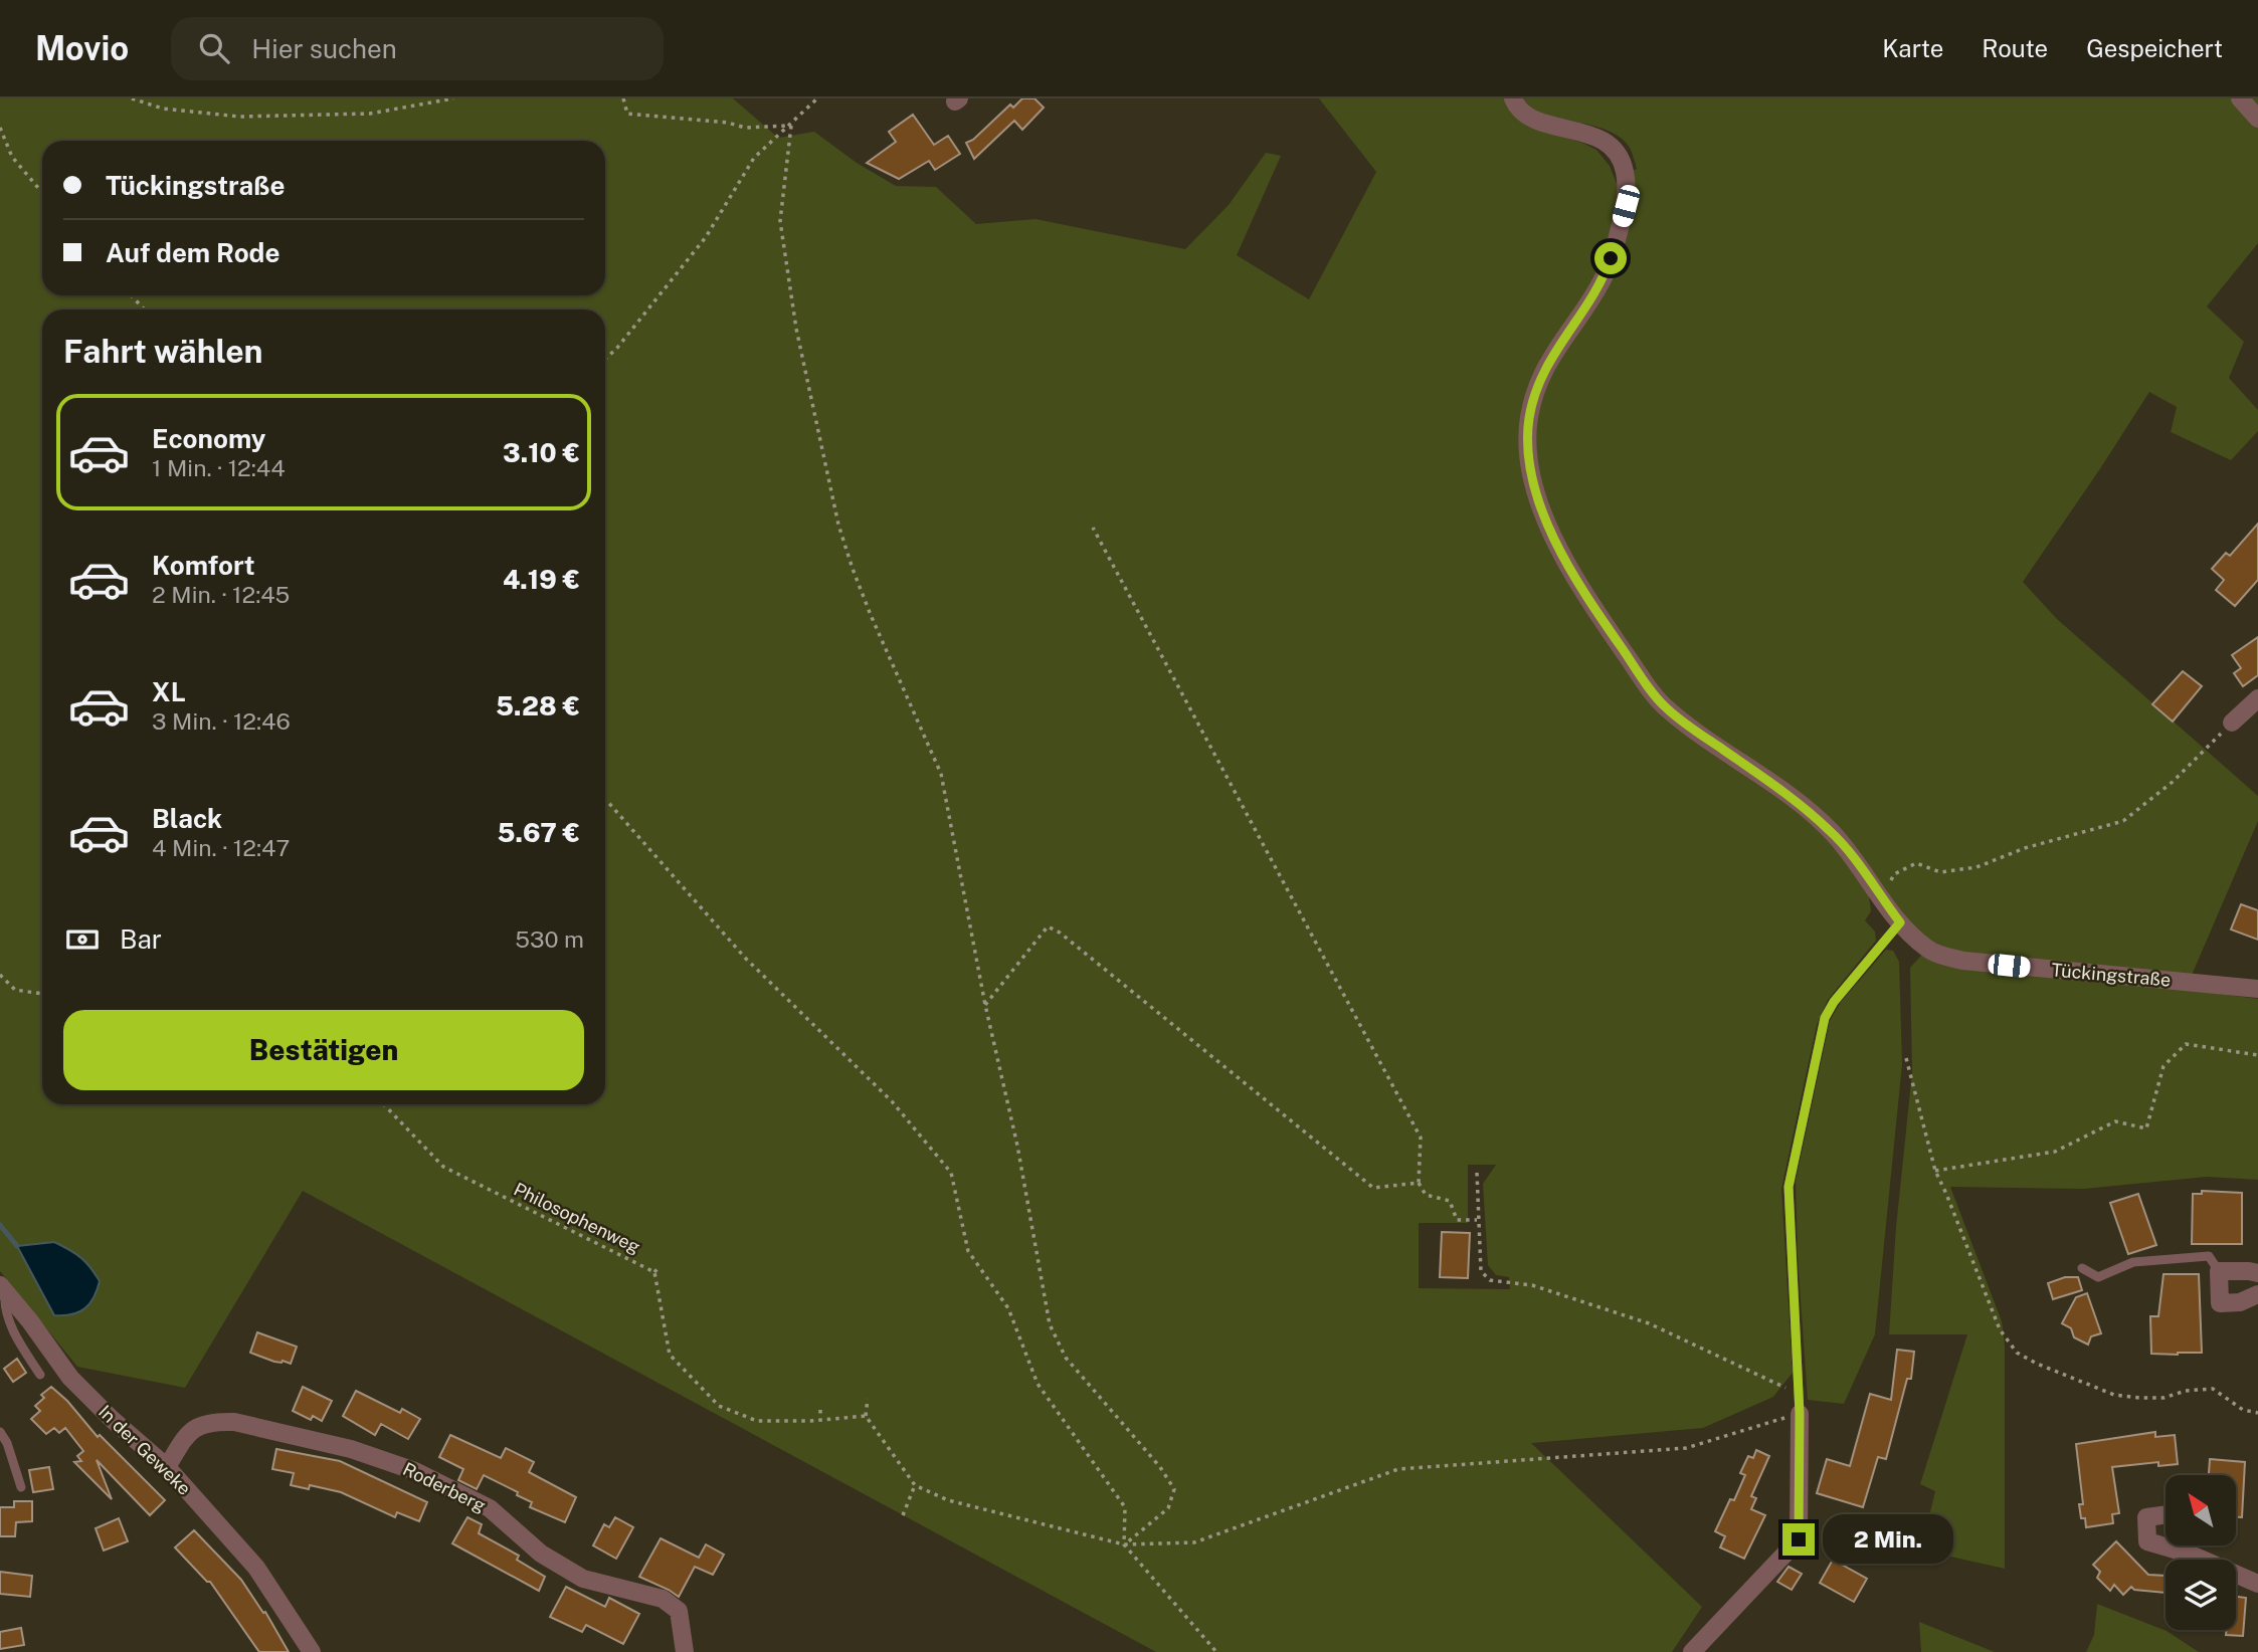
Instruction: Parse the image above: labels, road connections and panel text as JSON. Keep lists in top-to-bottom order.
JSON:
{
  "streets": {
    "street": ["Tückingstraße", "In der Geweke", "Roderberg"],
    "path": ["Philosophenweg"]
  },
  "crossings": [
    ["In der Geweke", "Roderberg"]
  ],
  "north": "top left",
  "page": {
    "header": "Movio",
    "search": "Hier suchen",
    "nav": ["Karte", "Route", "Gespeichert"],
    "banner": ["Tückingstraße", "Auf dem Rode"],
    "heading": "Fahrt wählen",
    "list": [
      {
        "name": "Economy",
        "note": "1 Min. · 12:44",
        "value": "3.10 €"
      },
      {
        "name": "Komfort",
        "note": "2 Min. · 12:45",
        "value": "4.19 €"
      },
      {
        "name": "XL",
        "note": "3 Min. · 12:46",
        "value": "5.28 €"
      },
      {
        "name": "Black",
        "note": "4 Min. · 12:47",
        "value": "5.67 €"
      }
    ],
    "pay": ["Bar", "530 m"],
    "buttons": "Bestätigen",
    "bubble": "2 Min."
  }
}
